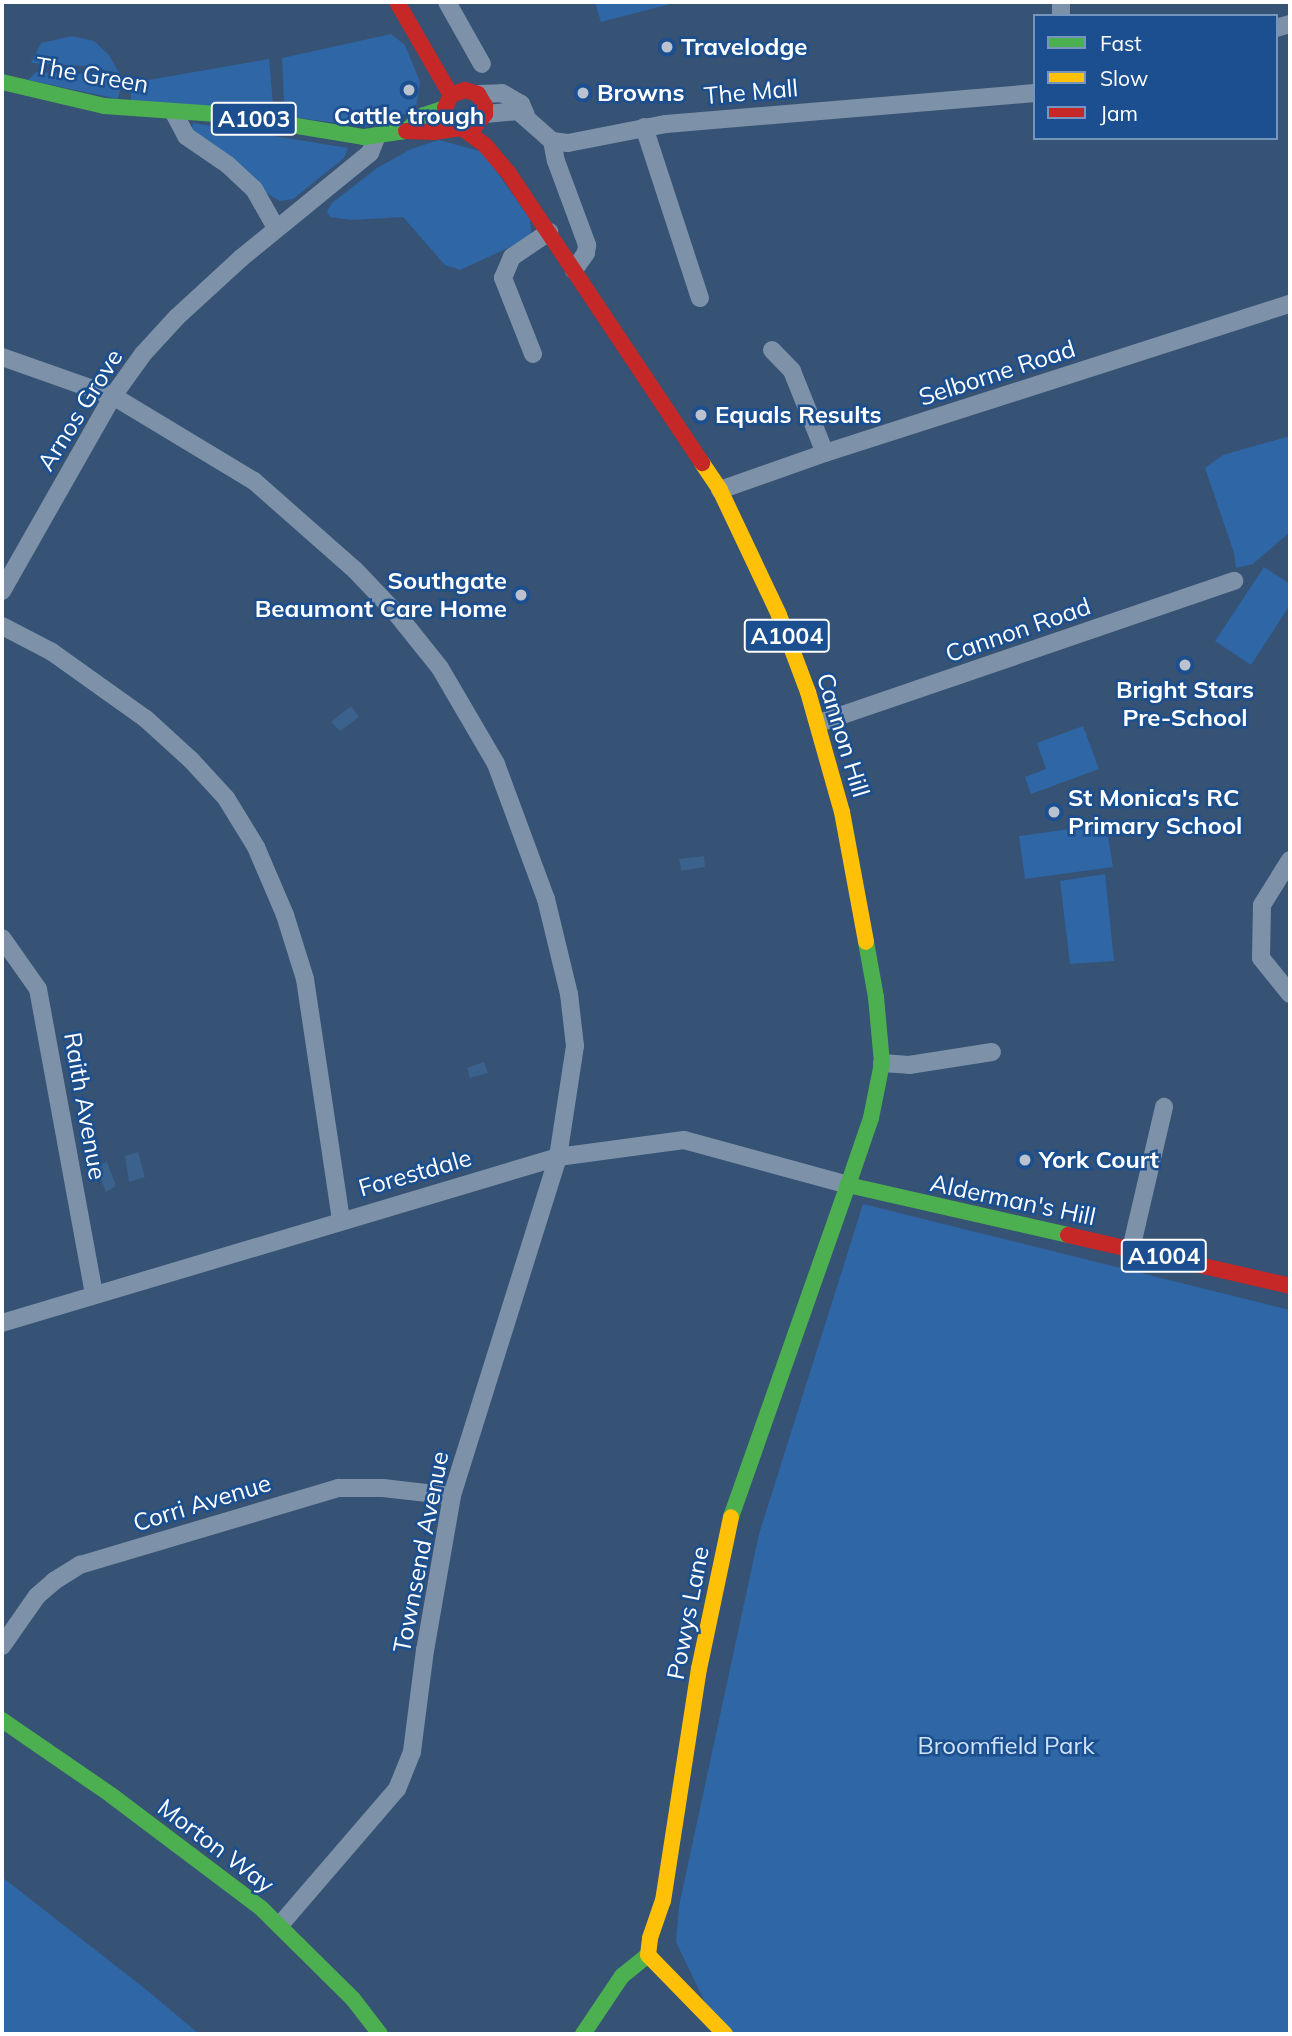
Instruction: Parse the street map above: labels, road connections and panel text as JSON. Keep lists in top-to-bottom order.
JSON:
{
  "streets": {
    "main road": [
      "The Green",
      "A1003",
      "A1004",
      "Cannon Hill",
      "Alderman's Hill",
      "Powys Lane",
      "Morton Way"
    ],
    "street": [
      "The Mall",
      "Selborne Road",
      "Arnos Grove",
      "Cannon Road",
      "Raith Avenue",
      "Forestdale",
      "Corri Avenue",
      "Townsend Avenue"
    ]
  },
  "crossings": [
    ["The Green", "Arnos Grove"],
    ["The Green", "A1004"],
    ["The Green", "Cannon Hill"],
    ["Selborne Road", "Cannon Hill"],
    ["Arnos Grove", "Townsend Avenue"],
    ["Cannon Road", "Cannon Hill"],
    ["A1004", "Cannon Hill"],
    ["Cannon Hill", "Forestdale"],
    ["Cannon Hill", "Alderman's Hill"],
    ["Cannon Hill", "Powys Lane"],
    ["Raith Avenue", "Forestdale"],
    ["Forestdale", "Alderman's Hill"],
    ["Forestdale", "Townsend Avenue"],
    ["Forestdale", "Powys Lane"],
    ["Alderman's Hill", "Powys Lane"],
    ["Corri Avenue", "Townsend Avenue"],
    ["Townsend Avenue", "Morton Way"]
  ],
  "parks": ["Broomfield Park"],
  "places": [
    "Travelodge",
    "Cattle trough",
    "Browns",
    "Equals Results",
    "Southgate Beaumont Care Home",
    "Bright Stars Pre-School",
    "St Monica's RC Primary School",
    "York Court"
  ],
  "legend": ["Fast", "Slow", "Jam"]
}
